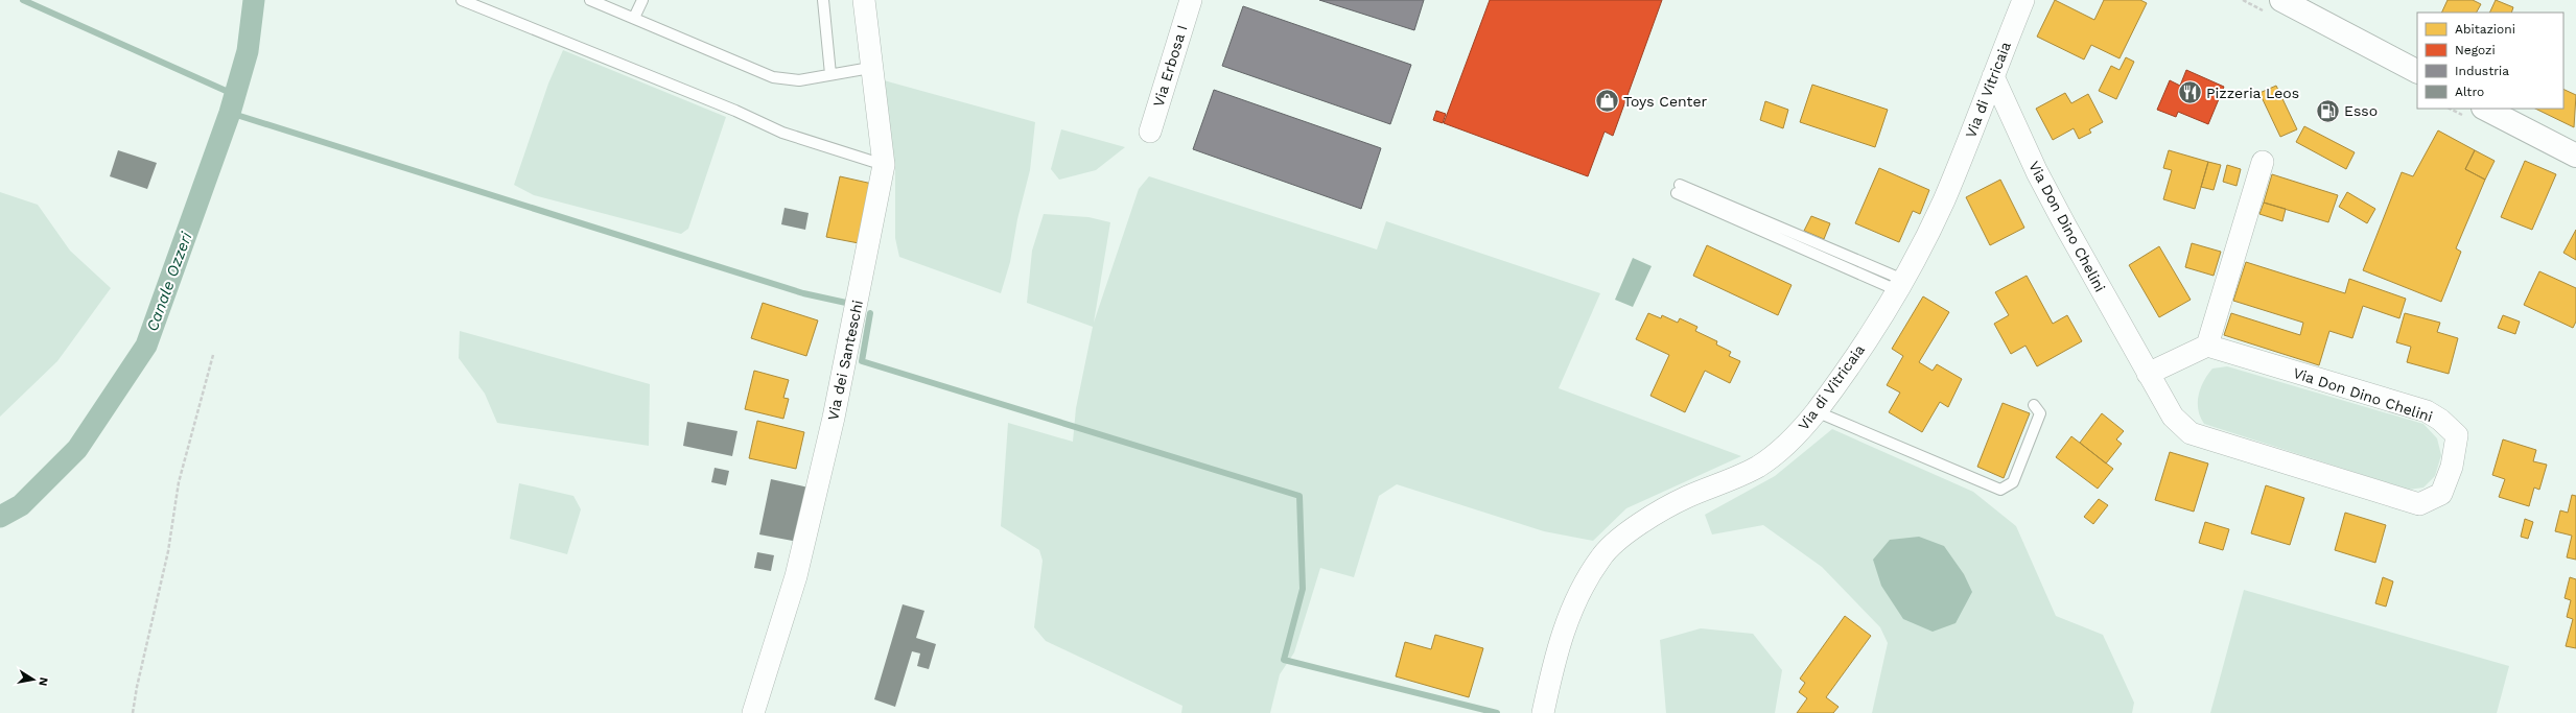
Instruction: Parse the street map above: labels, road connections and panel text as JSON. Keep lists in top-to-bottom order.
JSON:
{
  "streets": {
    "street": [
      "Via Erbosa I",
      "Via di Vitricaia",
      "Via Don Dino Chelini",
      "Via dei Santeschi"
    ]
  },
  "crossings": [
    ["Via di Vitricaia", "Via Don Dino Chelini"]
  ],
  "water": ["Canale Ozzeri"],
  "places": {
    "restaurant": ["Pizzeria Leos"],
    "shop": ["Toys Center"],
    "fuel station": ["Esso"]
  },
  "legend": [
    "Abitazioni",
    "Negozi",
    "Industria",
    "Altro"
  ],
  "north": "right"
}
